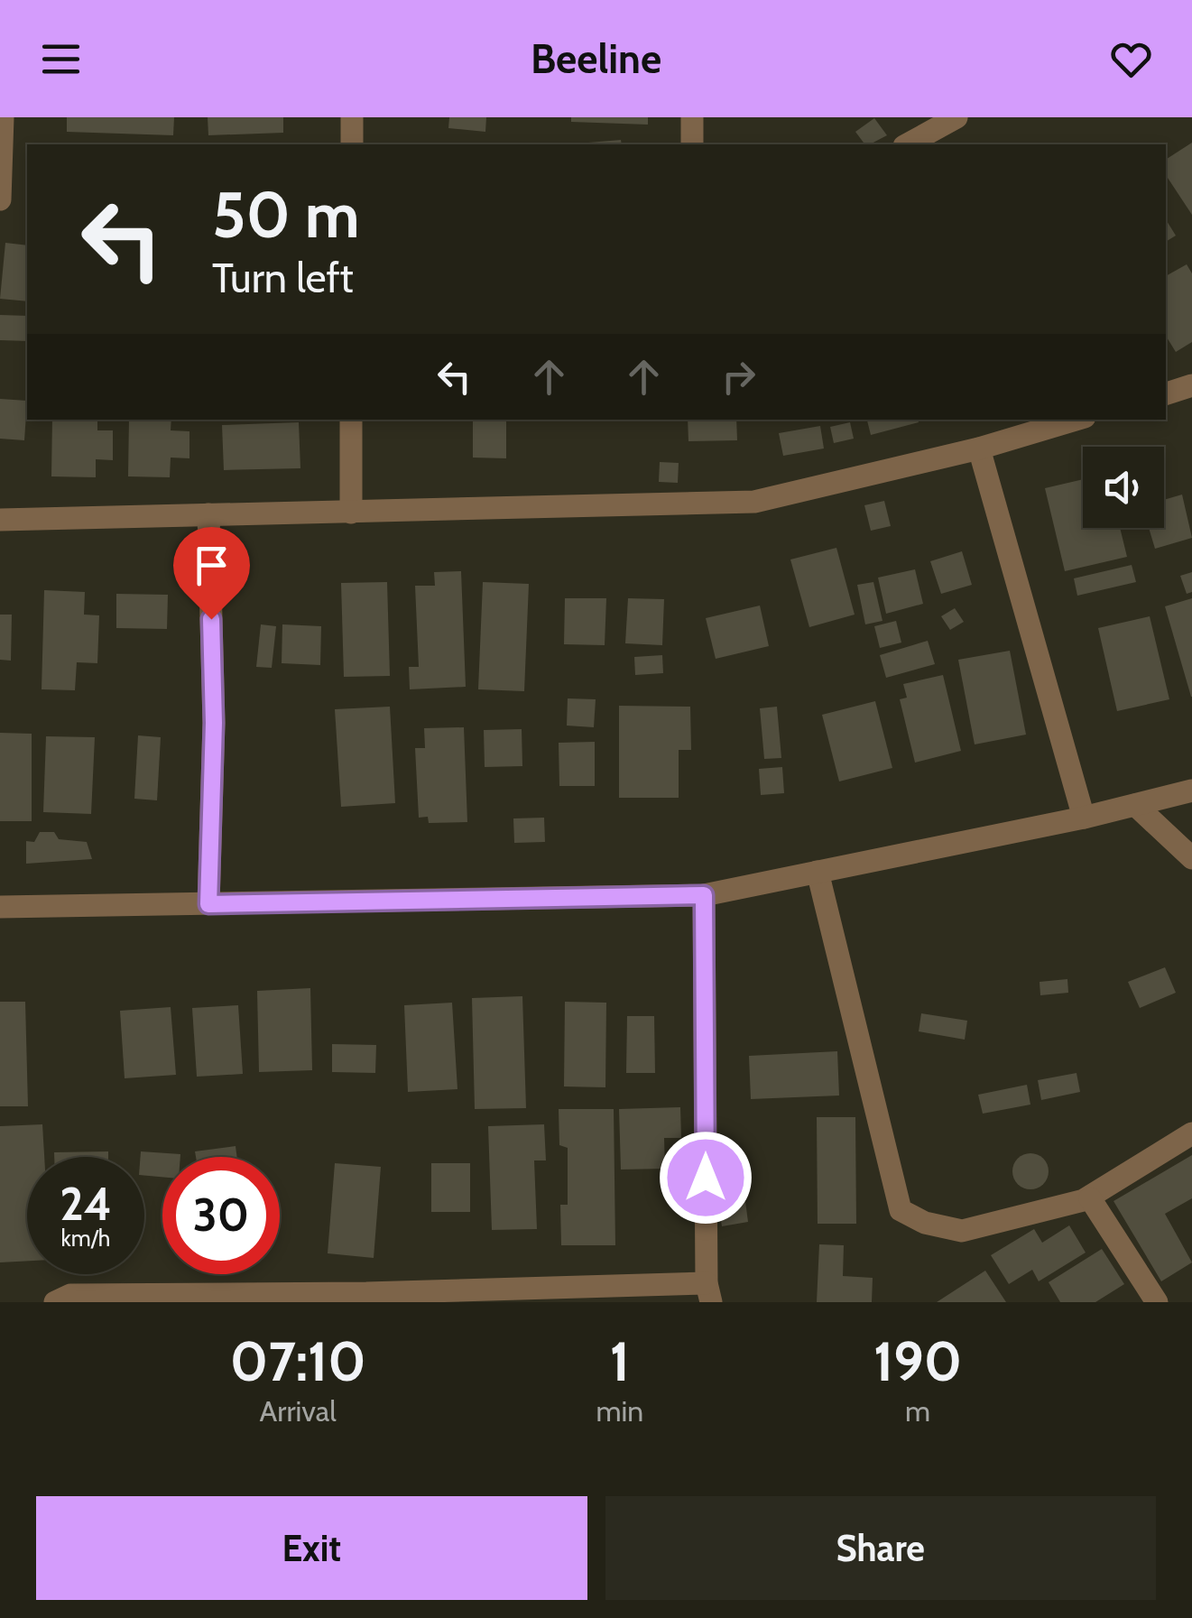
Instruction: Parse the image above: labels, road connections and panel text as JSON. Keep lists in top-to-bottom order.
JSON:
{
  "page": {
    "header": "Beeline",
    "turn": ["50 m", "Turn left"],
    "speed": "24 km/h",
    "limit": "30",
    "eta": [
      "07:10",
      "Arrival",
      "1",
      "min",
      "190",
      "m"
    ],
    "buttons": ["Exit", "Share"]
  }
}
